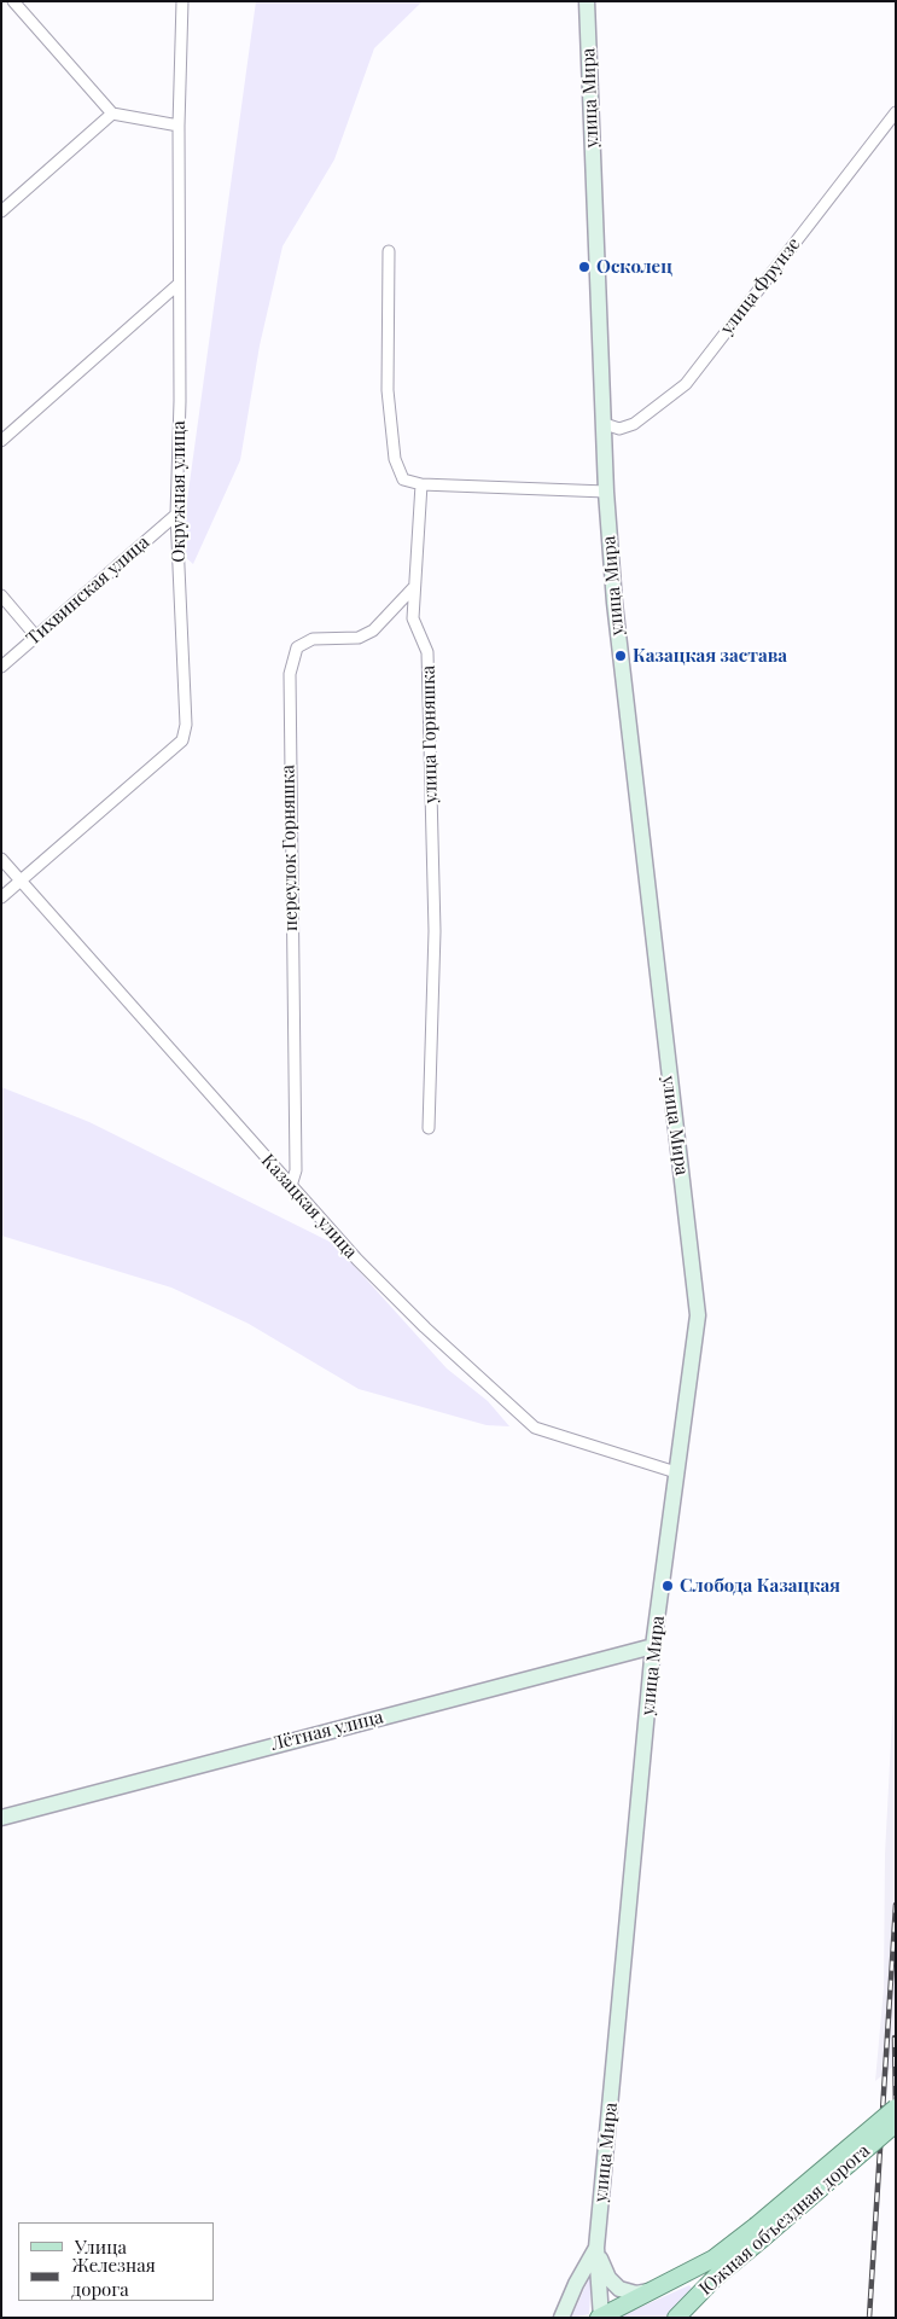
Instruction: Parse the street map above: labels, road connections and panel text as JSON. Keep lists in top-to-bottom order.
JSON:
{
  "streets": {
    "main road": ["улица Мира", "Лётная улица", "Южная объездная дорога"],
    "street": [
      "улица Фрунзе",
      "Окружная улица",
      "Тихвинская улица",
      "улица Горняшка",
      "переулок Горняшка",
      "Казацкая улица"
    ]
  },
  "crossings": [
    ["улица Мира", "улица Фрунзе"],
    ["улица Мира", "Казацкая улица"],
    ["улица Мира", "Лётная улица"],
    ["улица Мира", "Южная объездная дорога"],
    ["Окружная улица", "Тихвинская улица"],
    ["Окружная улица", "Казацкая улица"],
    ["улица Горняшка", "переулок Горняшка"],
    ["переулок Горняшка", "Казацкая улица"]
  ],
  "places": ["Осколец", "Казацкая застава", "Слобода Казацкая"],
  "legend": ["Улица", "Железная дорога"]
}
